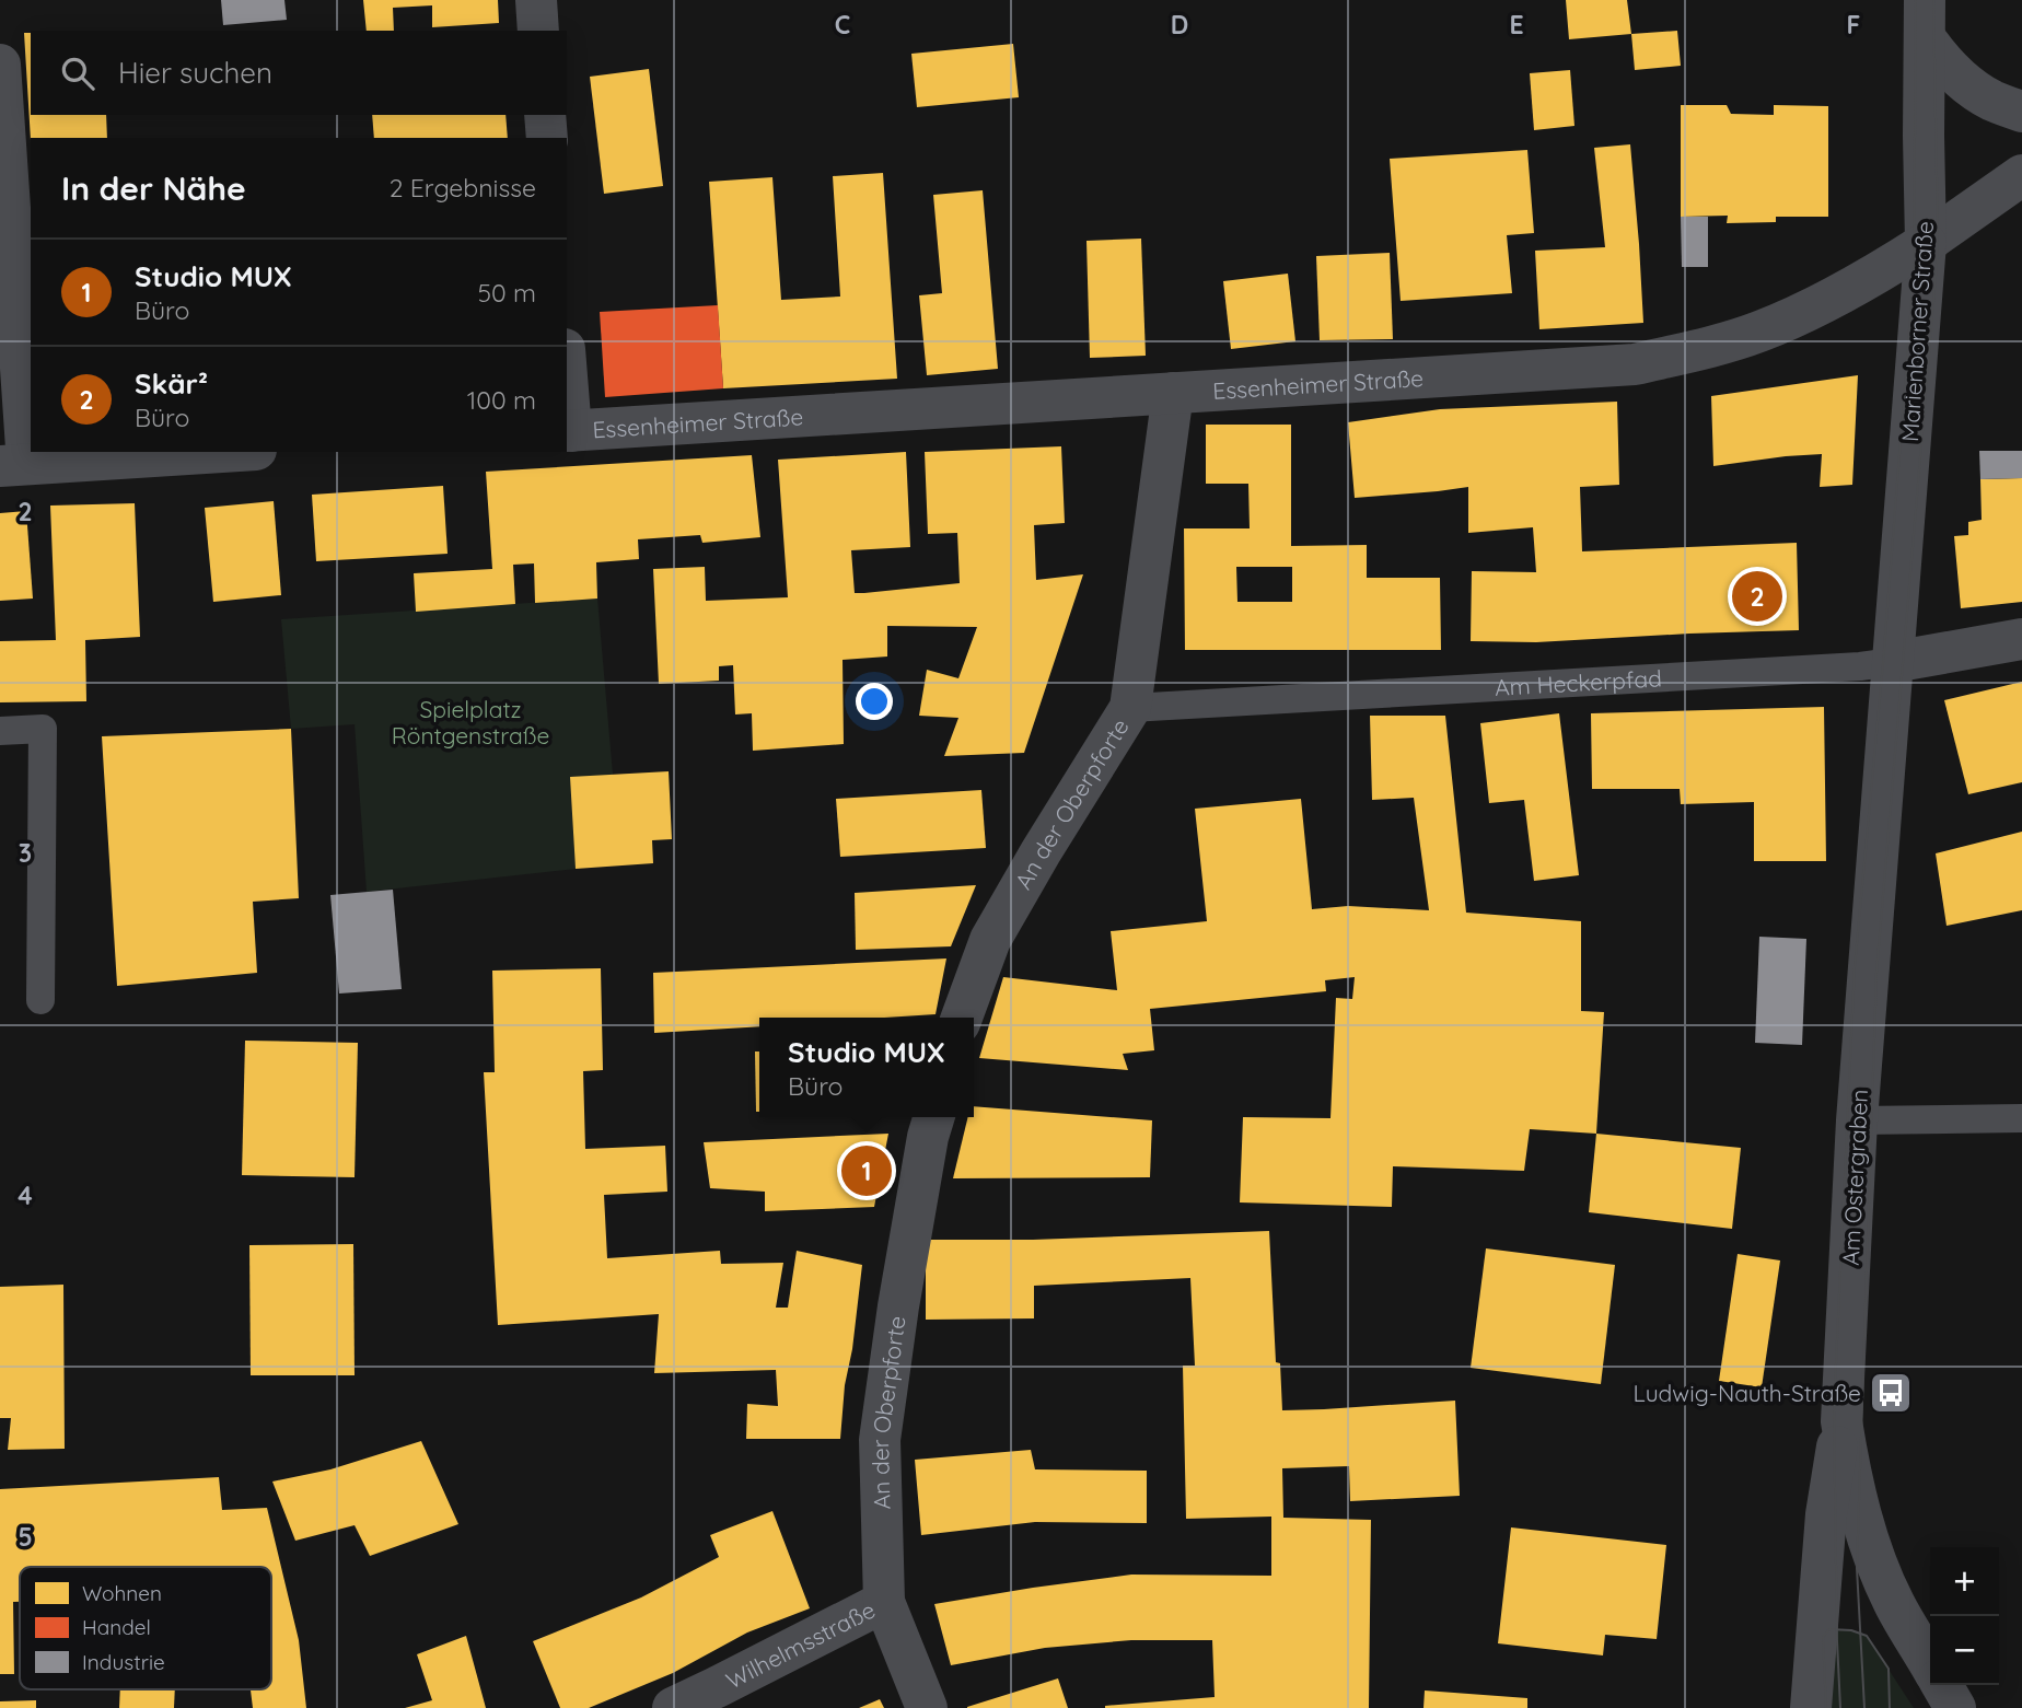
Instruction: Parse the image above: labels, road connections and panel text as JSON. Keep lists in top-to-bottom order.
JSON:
{
  "streets": {
    "street": [
      "Marienborner Straße",
      "Essenheimer Straße",
      "Am Heckerpfad",
      "An der Oberpforte",
      "Am Ostergraben",
      "Wilhelmsstraße"
    ]
  },
  "crossings": [
    ["Marienborner Straße", "Essenheimer Straße"],
    ["Marienborner Straße", "Am Heckerpfad"],
    ["Marienborner Straße", "Am Ostergraben"],
    ["Essenheimer Straße", "An der Oberpforte"],
    ["Am Heckerpfad", "An der Oberpforte"],
    ["Am Heckerpfad", "Am Ostergraben"],
    ["An der Oberpforte", "Wilhelmsstraße"]
  ],
  "parks": ["Spielplatz Röntgenstraße"],
  "places": {
    "bus stop": ["Ludwig-Nauth-Straße"]
  },
  "legend": ["Wohnen", "Handel", "Industrie"],
  "page": {
    "search": "Hier suchen",
    "heading": ["In der Nähe", "2 Ergebnisse"],
    "list": [
      {
        "mark": "1",
        "name": "Studio MUX",
        "note": "Büro",
        "value": "50 m"
      },
      {
        "mark": "2",
        "name": "Skär²",
        "note": "Büro",
        "value": "100 m"
      }
    ],
    "pins": ["2", "1"],
    "popup": ["Studio MUX", "Büro"],
    "map_buttons": ["+", "−"]
  },
  "grid": {
    "columns": [
      "C",
      "D",
      "E",
      "F"
    ],
    "rows": [
      "2",
      "3",
      "4",
      "5"
    ]
  }
}
